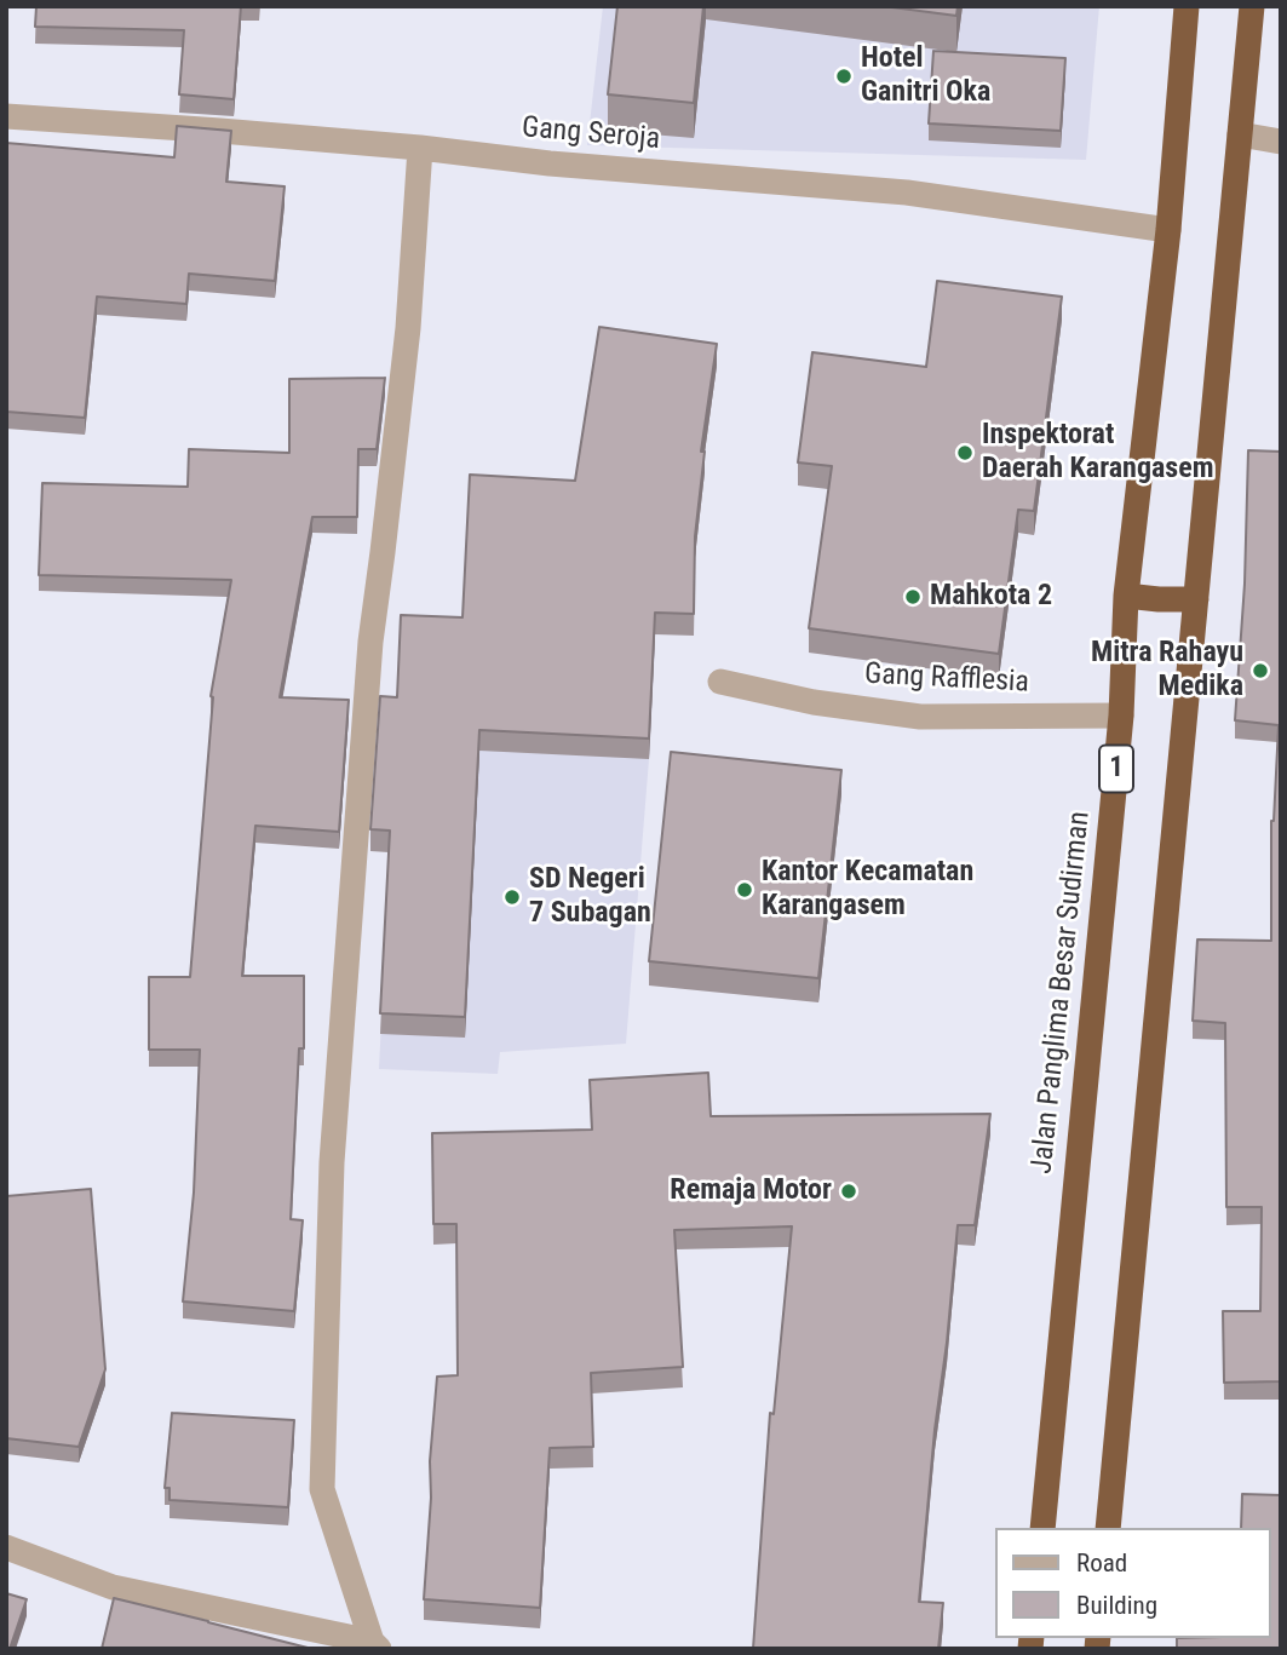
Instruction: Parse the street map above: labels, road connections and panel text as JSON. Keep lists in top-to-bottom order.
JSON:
{
  "streets": {
    "highway": ["1", "Jalan Panglima Besar Sudirman"],
    "street": ["Gang Seroja", "Gang Rafflesia"]
  },
  "crossings": [
    ["Gang Seroja", "Jalan Panglima Besar Sudirman"],
    ["Gang Rafflesia", "Jalan Panglima Besar Sudirman"]
  ],
  "places": [
    "Hotel Ganitri Oka",
    "Inspektorat Daerah Karangasem",
    "Mahkota 2",
    "Mitra Rahayu Medika",
    "Kantor Kecamatan Karangasem",
    "SD Negeri 7 Subagan",
    "Remaja Motor"
  ],
  "legend": ["Road", "Building"]
}
